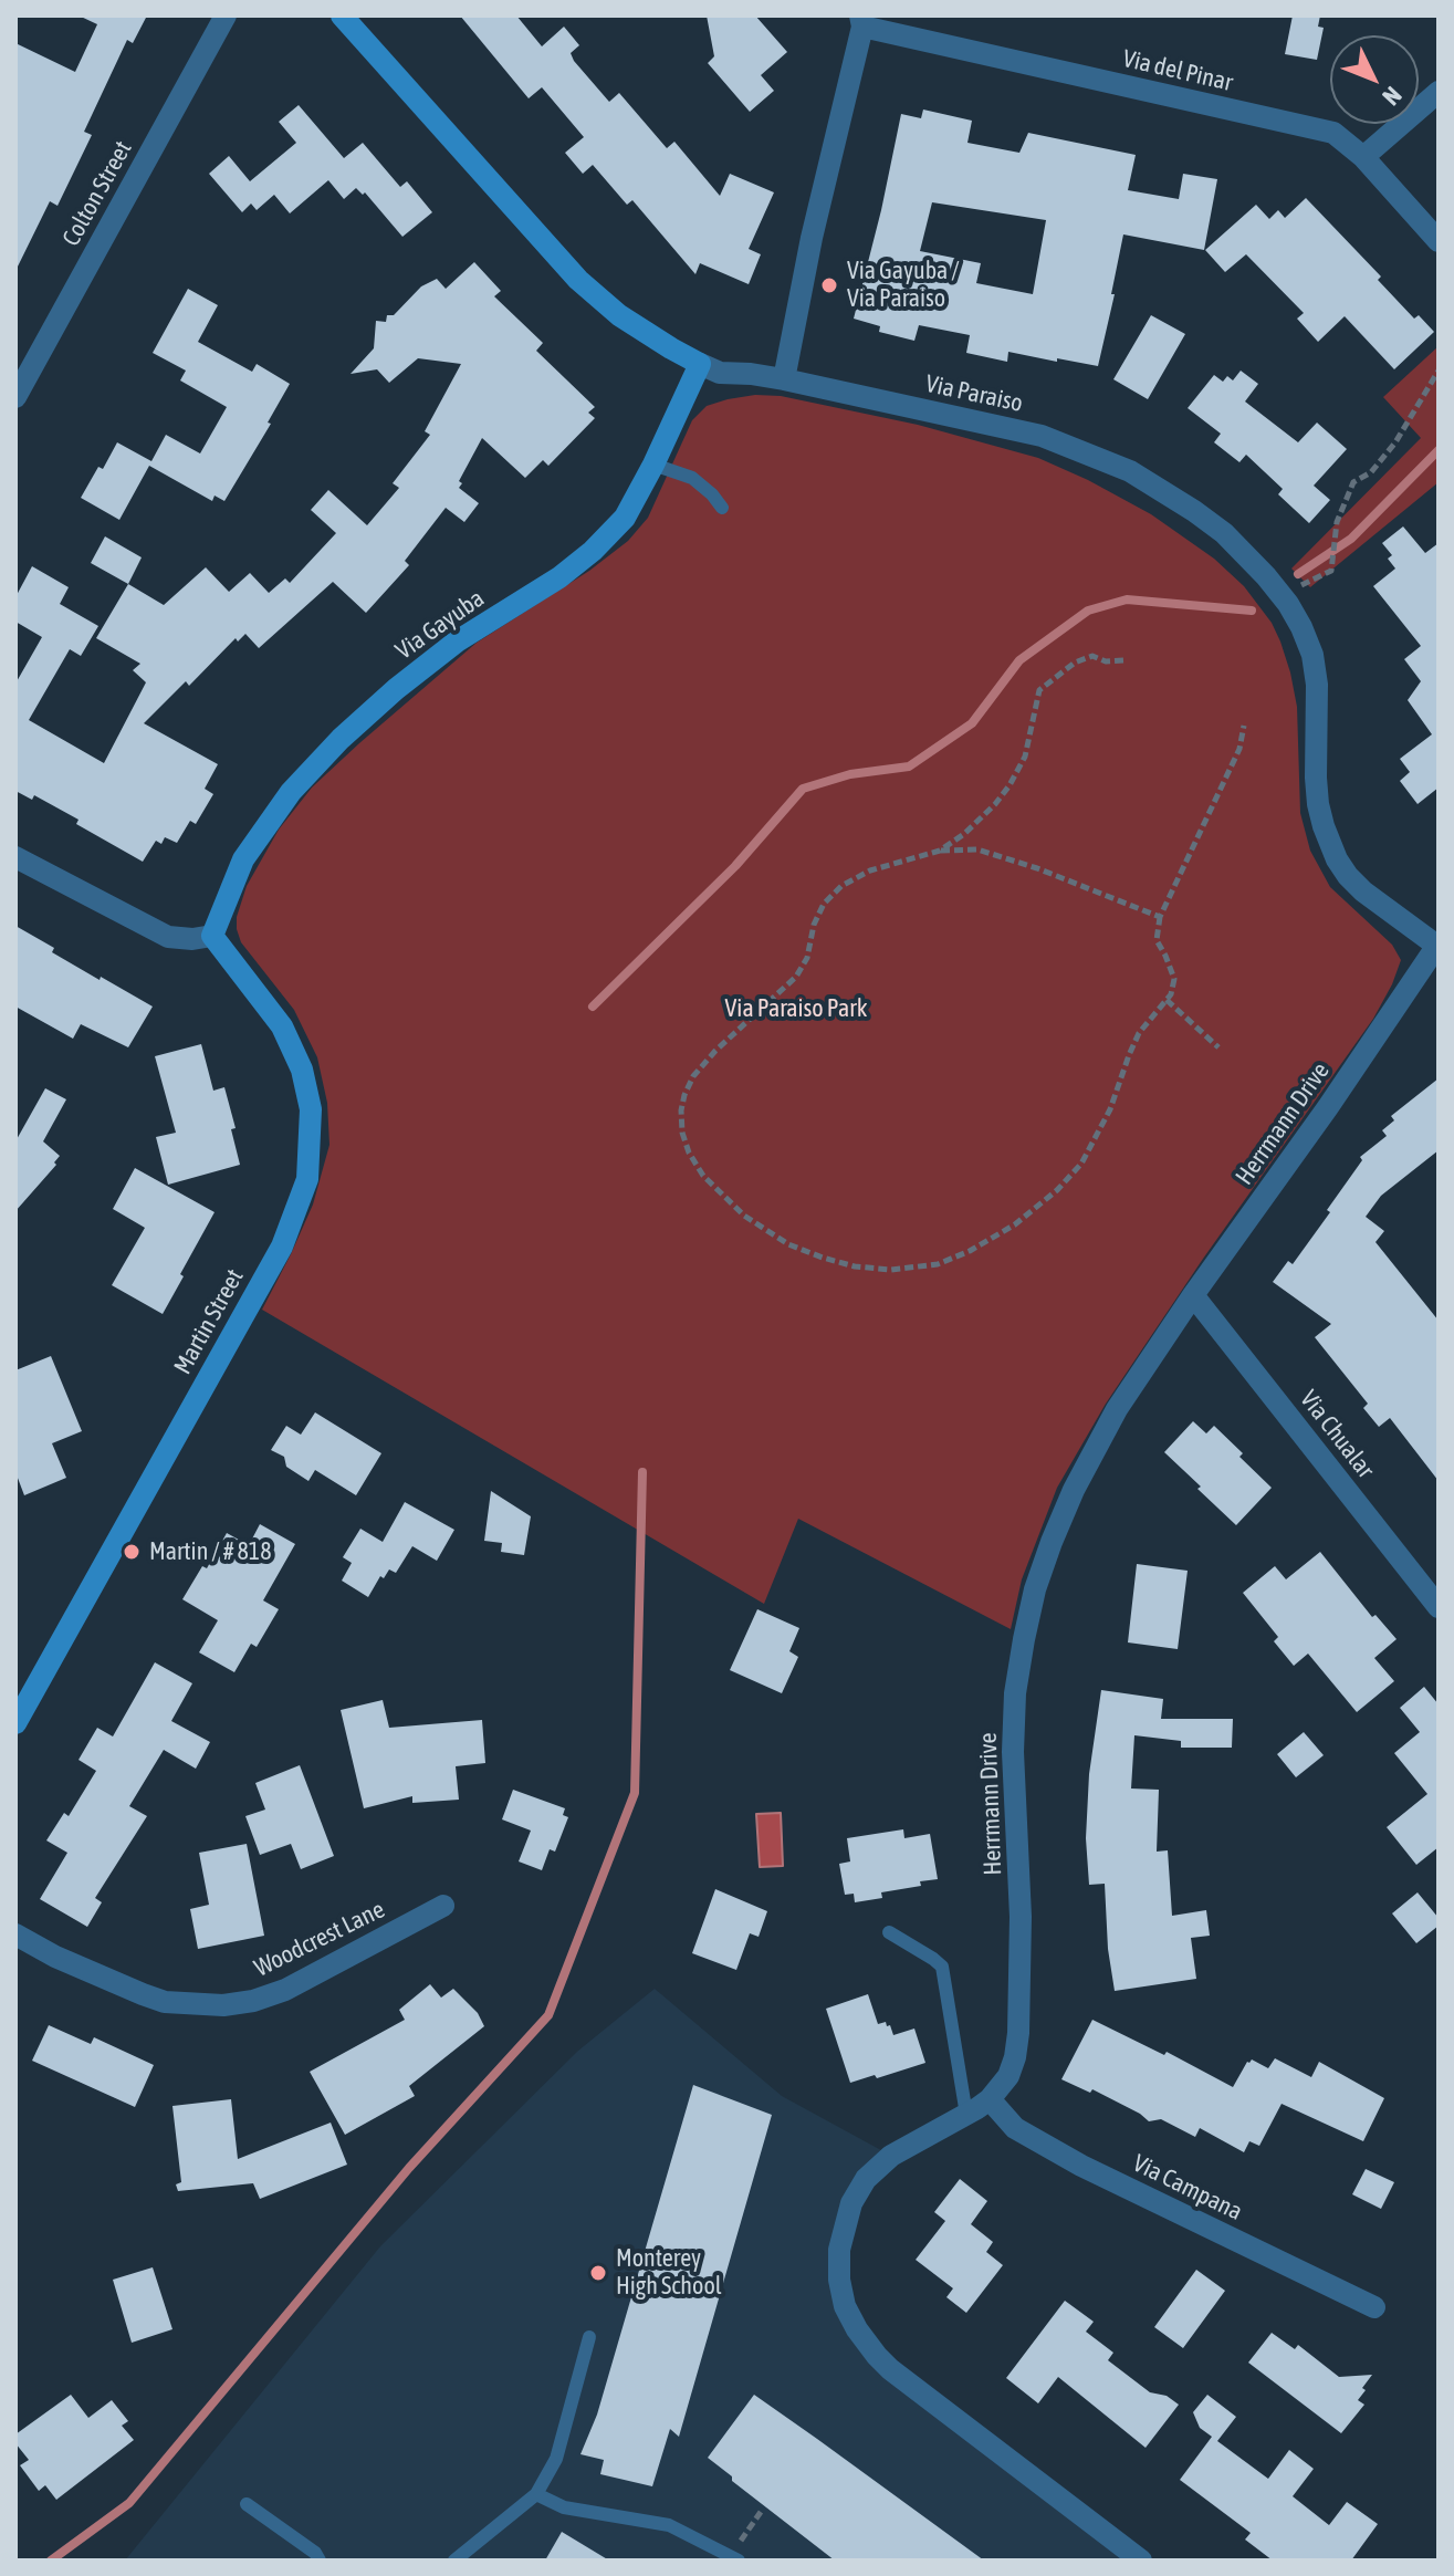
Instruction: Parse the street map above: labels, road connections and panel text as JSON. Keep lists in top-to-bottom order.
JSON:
{
  "streets": {
    "street": [
      "Via del Pinar",
      "Colton Street",
      "Via Paraiso",
      "Via Gayuba",
      "Herrmann Drive",
      "Martin Street",
      "Via Chualar",
      "Woodcrest Lane",
      "Via Campana"
    ]
  },
  "crossings": [
    ["Via Paraiso", "Via Gayuba"],
    ["Via Paraiso", "Herrmann Drive"],
    ["Via Gayuba", "Martin Street"],
    ["Herrmann Drive", "Via Chualar"],
    ["Herrmann Drive", "Via Campana"]
  ],
  "parks": ["Via Paraiso Park"],
  "places": ["Via Gayuba / Via Paraiso", "Martin / # 818", "Monterey High School"],
  "north": "bottom right"
}
